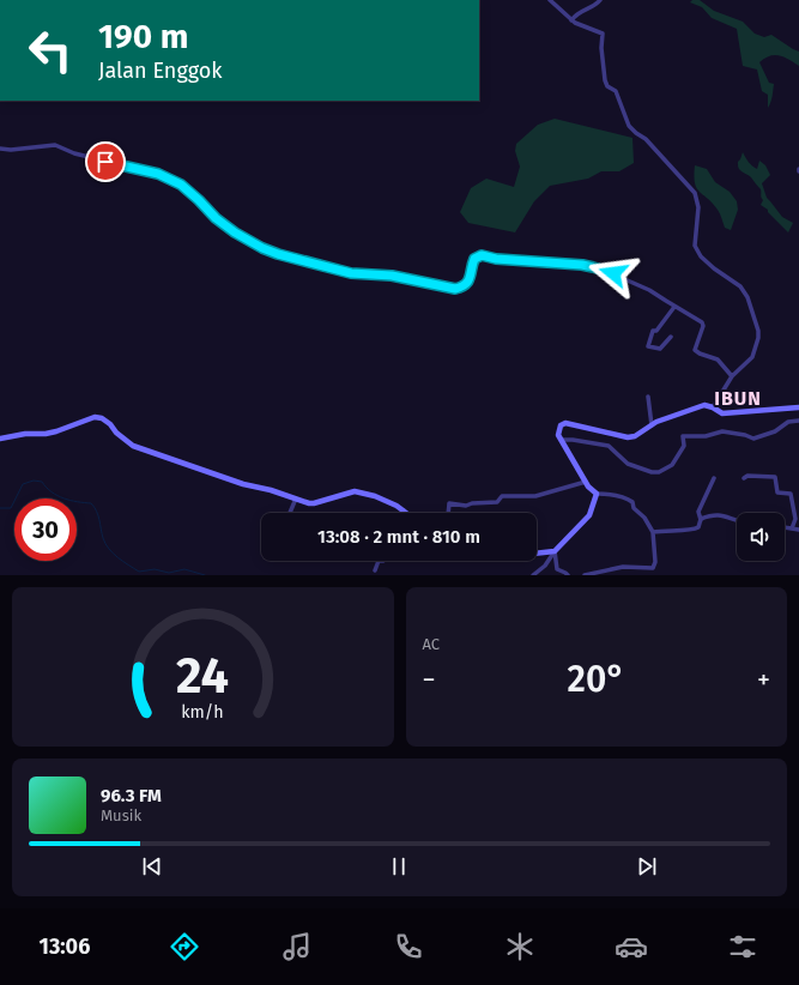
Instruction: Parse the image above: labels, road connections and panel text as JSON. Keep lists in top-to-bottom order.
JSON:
{
  "districts": ["IBUN"],
  "page": {
    "turn": ["190 m", "Jalan Enggok"],
    "limit": "30",
    "trip": "13:08 · 2 mnt · 810 m",
    "tile": "AC",
    "heat": ["−", "20°", "+"],
    "song": ["96.3 FM", "Musik"],
    "tabs": "13:06",
    "gauge": ["24", "km/h"]
  }
}
